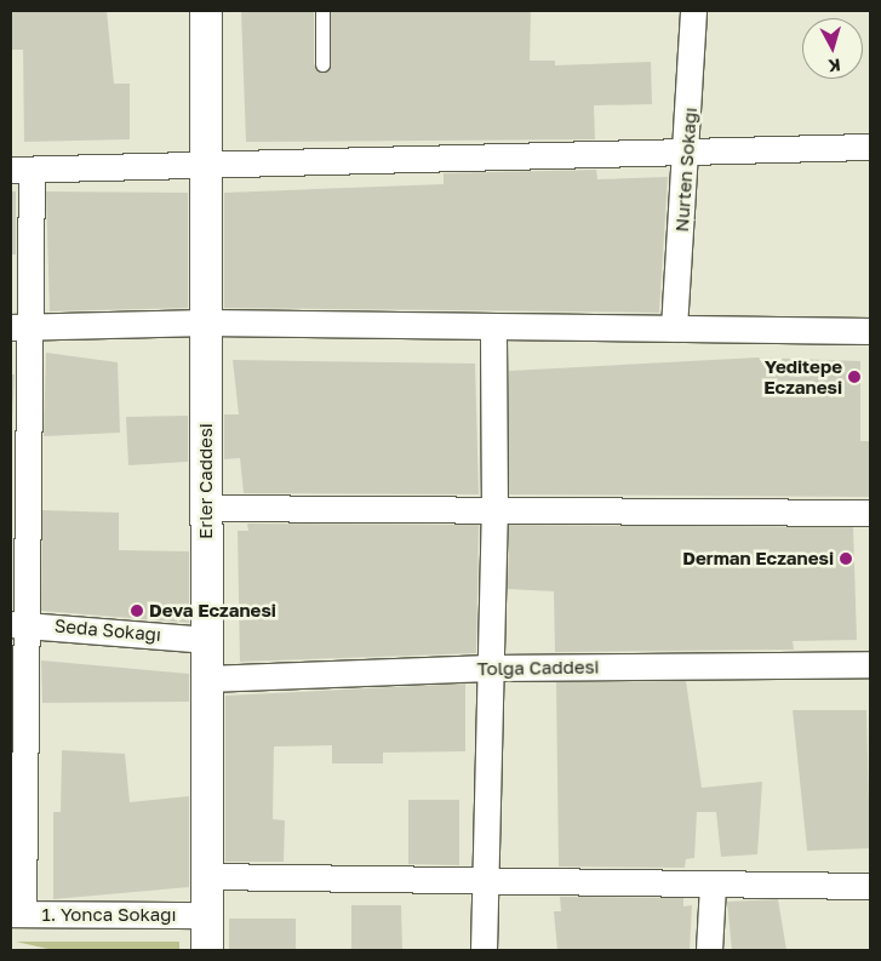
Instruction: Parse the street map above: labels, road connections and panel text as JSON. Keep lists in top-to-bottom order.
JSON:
{
  "streets": {
    "street": [
      "Nurten Sokağı",
      "Erler Caddesi",
      "Seda Sokağı",
      "Tolga Caddesi",
      "1. Yonca Sokağı"
    ]
  },
  "crossings": [
    ["Erler Caddesi", "Seda Sokağı"],
    ["Erler Caddesi", "Tolga Caddesi"],
    ["Erler Caddesi", "1. Yonca Sokağı"]
  ],
  "places": ["Yeditepe Eczanesi", "Derman Eczanesi", "Deva Eczanesi"],
  "north": "bottom"
}
